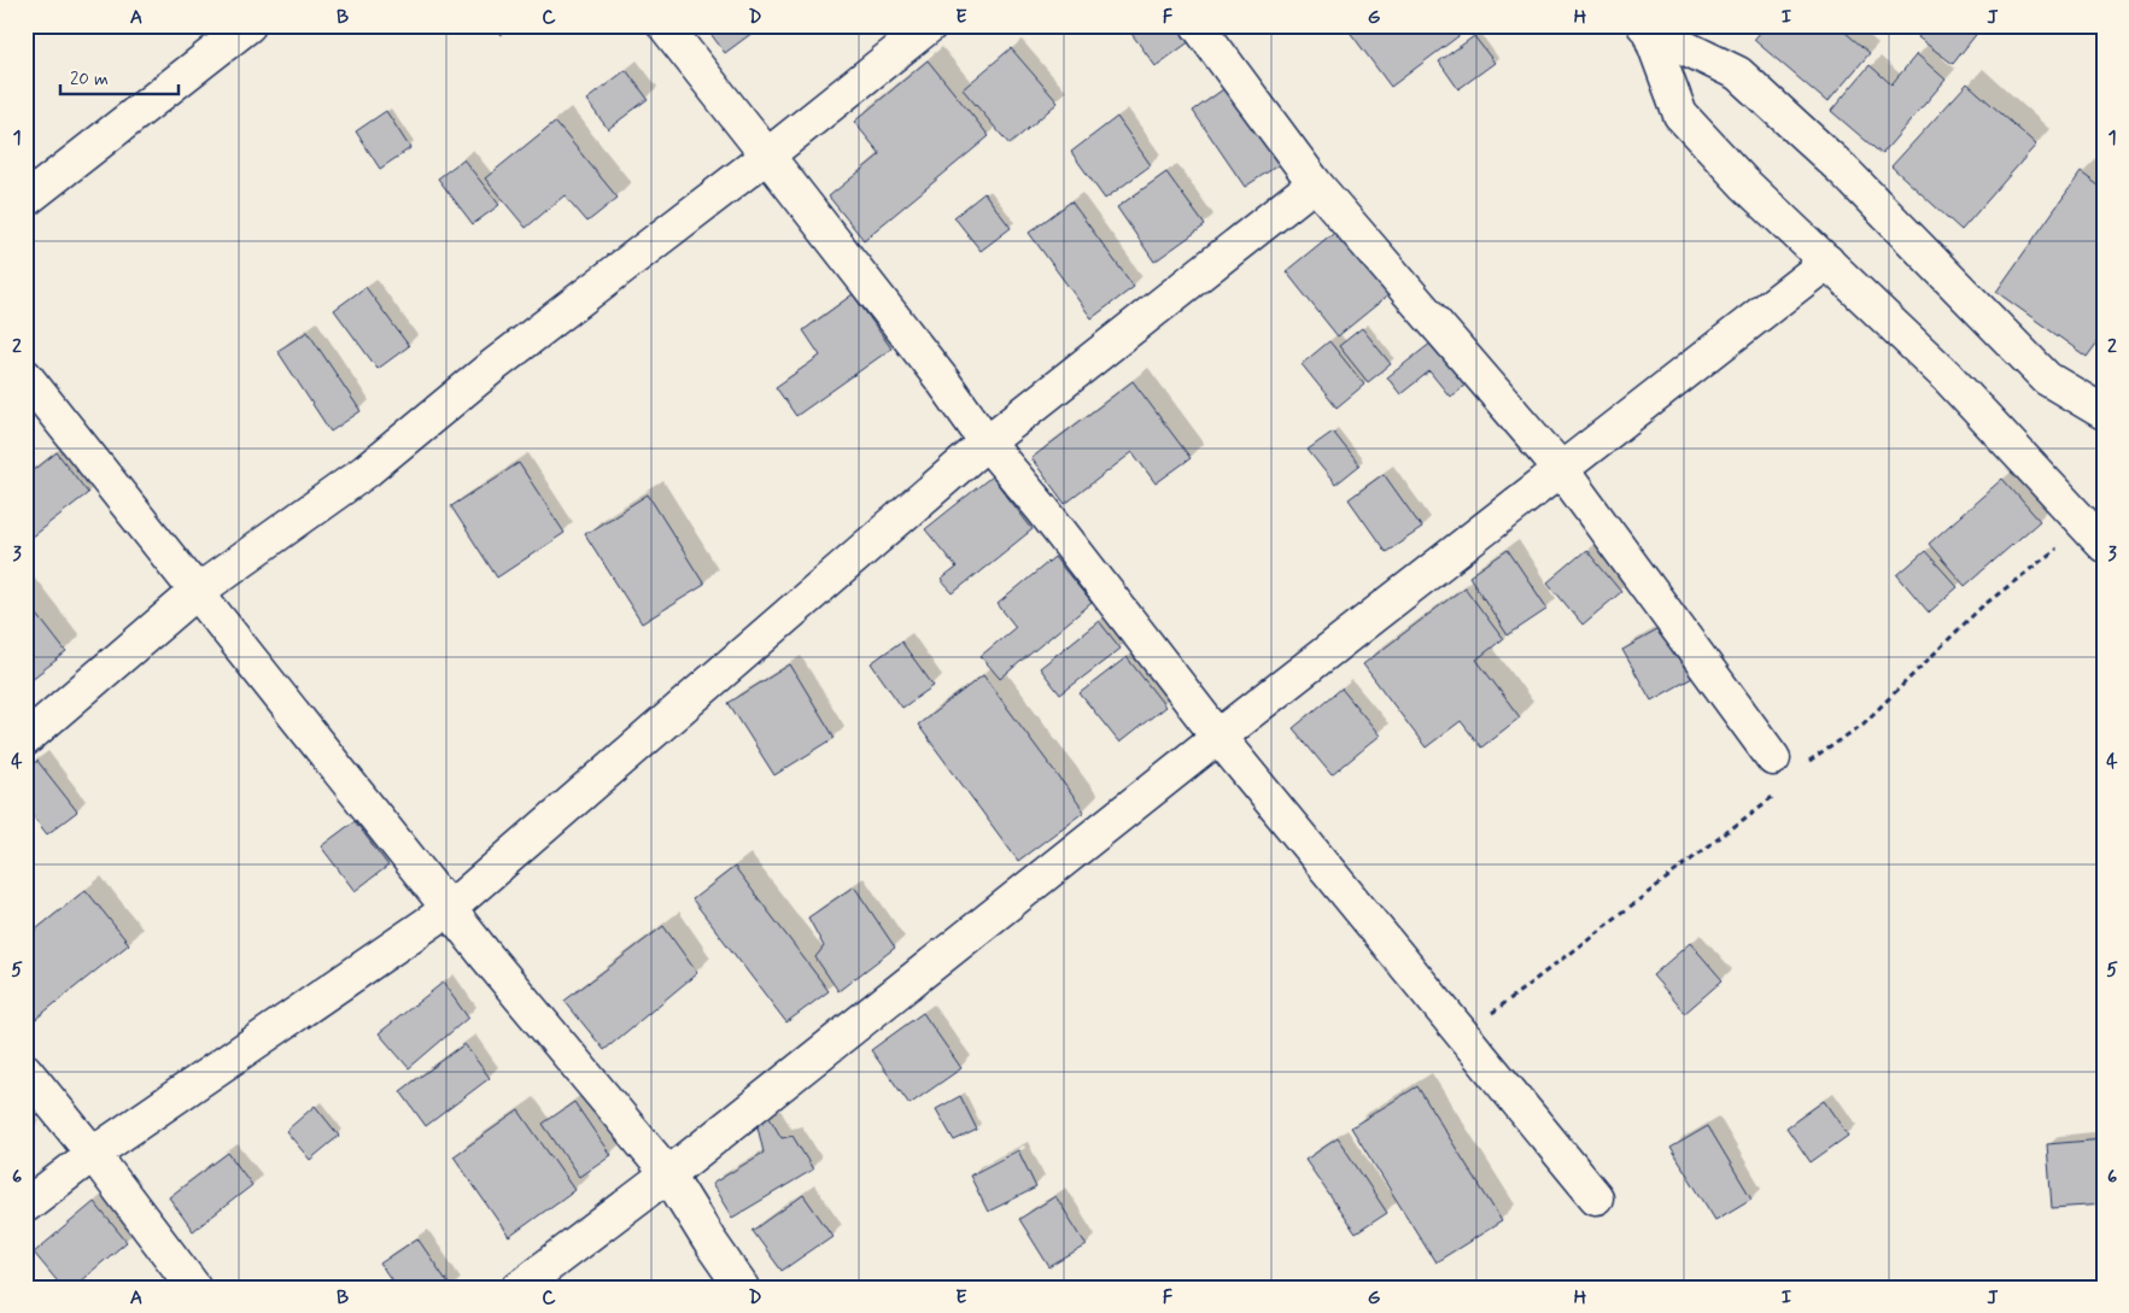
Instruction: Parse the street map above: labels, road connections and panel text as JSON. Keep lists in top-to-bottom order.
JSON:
{
  "scale_bar": "20 m",
  "grid": {
    "columns": [
      "A",
      "B",
      "C",
      "D",
      "E",
      "F",
      "G",
      "H",
      "I",
      "J"
    ],
    "rows": [
      "1",
      "2",
      "3",
      "4",
      "5",
      "6"
    ]
  }
}
